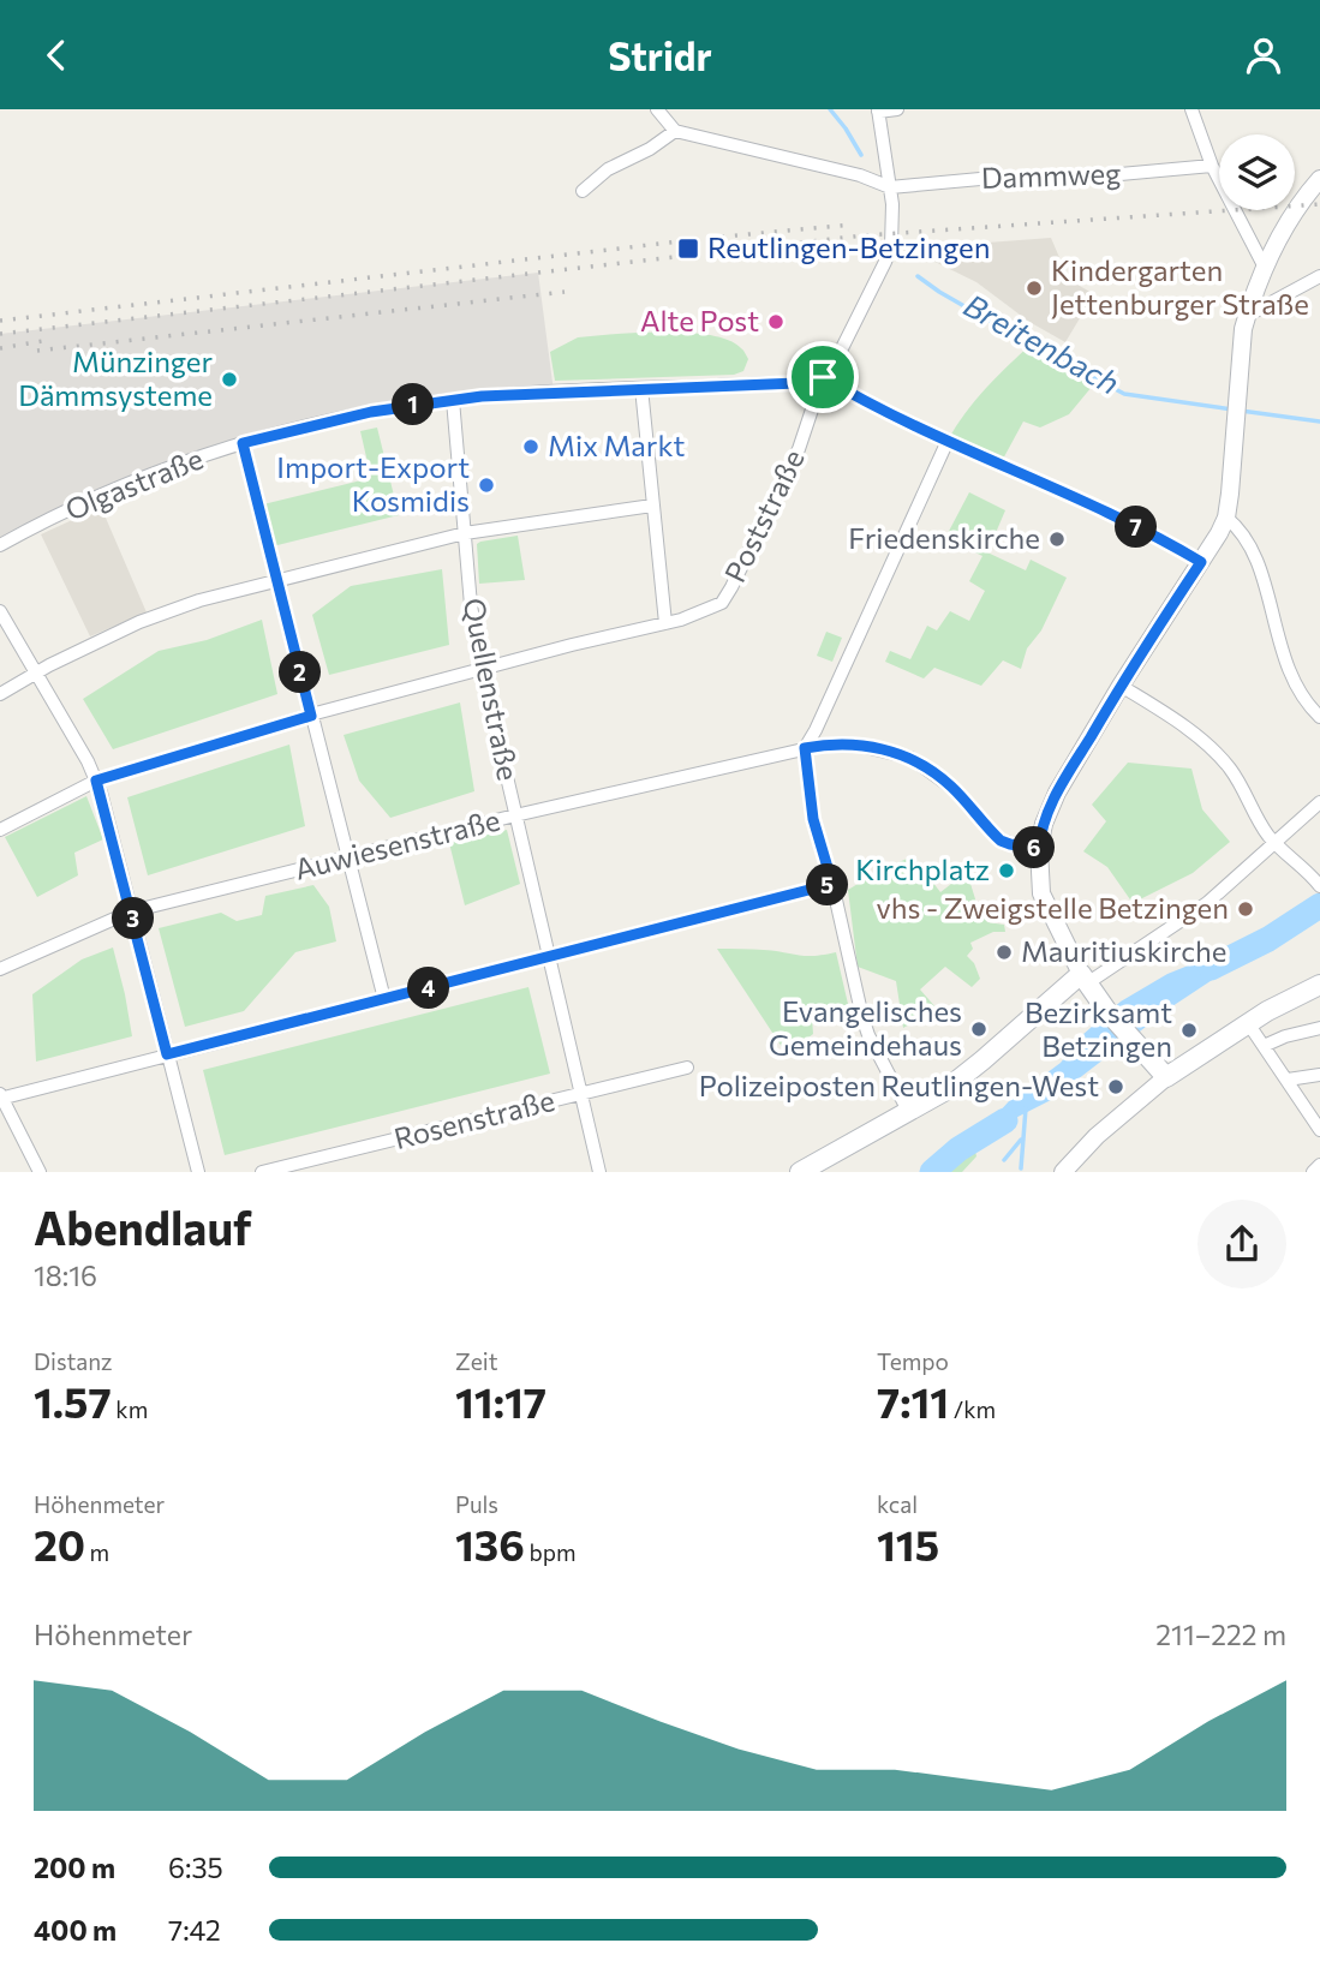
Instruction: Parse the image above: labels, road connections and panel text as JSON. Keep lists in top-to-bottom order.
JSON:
{
  "streets": {
    "street": [
      "Dammweg",
      "Olgastraße",
      "Poststraße",
      "Quellenstraße",
      "Auwiesenstraße",
      "Rosenstraße"
    ]
  },
  "crossings": [
    ["Dammweg", "Poststraße"],
    ["Olgastraße", "Poststraße"],
    ["Olgastraße", "Quellenstraße"],
    ["Poststraße", "Quellenstraße"],
    ["Quellenstraße", "Auwiesenstraße"],
    ["Quellenstraße", "Rosenstraße"]
  ],
  "water": ["Breitenbach"],
  "places": {
    "transit": ["Reutlingen-Betzingen"],
    "other": [
      "Kindergarten Jettenburger Straße",
      "Alte Post",
      "Münzinger Dämmsysteme",
      "Mix Markt",
      "Import-Export Kosmidis",
      "Friedenskirche",
      "Kirchplatz",
      "vhs - Zweigstelle Betzingen",
      "Mauritiuskirche",
      "Evangelisches Gemeindehaus",
      "Bezirksamt Betzingen",
      "Polizeiposten Reutlingen-West"
    ]
  },
  "page": {
    "header": "Stridr",
    "pins": [
      "1",
      "7",
      "2",
      "6",
      "5",
      "3",
      "4"
    ],
    "heading": ["Abendlauf", "18:16"],
    "stats": [
      ["Distanz", "1.57 km"],
      ["Zeit", "11:17"],
      ["Tempo", "7:11 /km"],
      ["Höhenmeter", "20 m"],
      ["Puls", "136 bpm"],
      ["kcal", "115"]
    ],
    "chart": ["Höhenmeter", "211–222 m"],
    "list": [
      {
        "name": "200 m",
        "note": "6:35"
      },
      {
        "name": "400 m",
        "note": "7:42"
      }
    ]
  }
}
